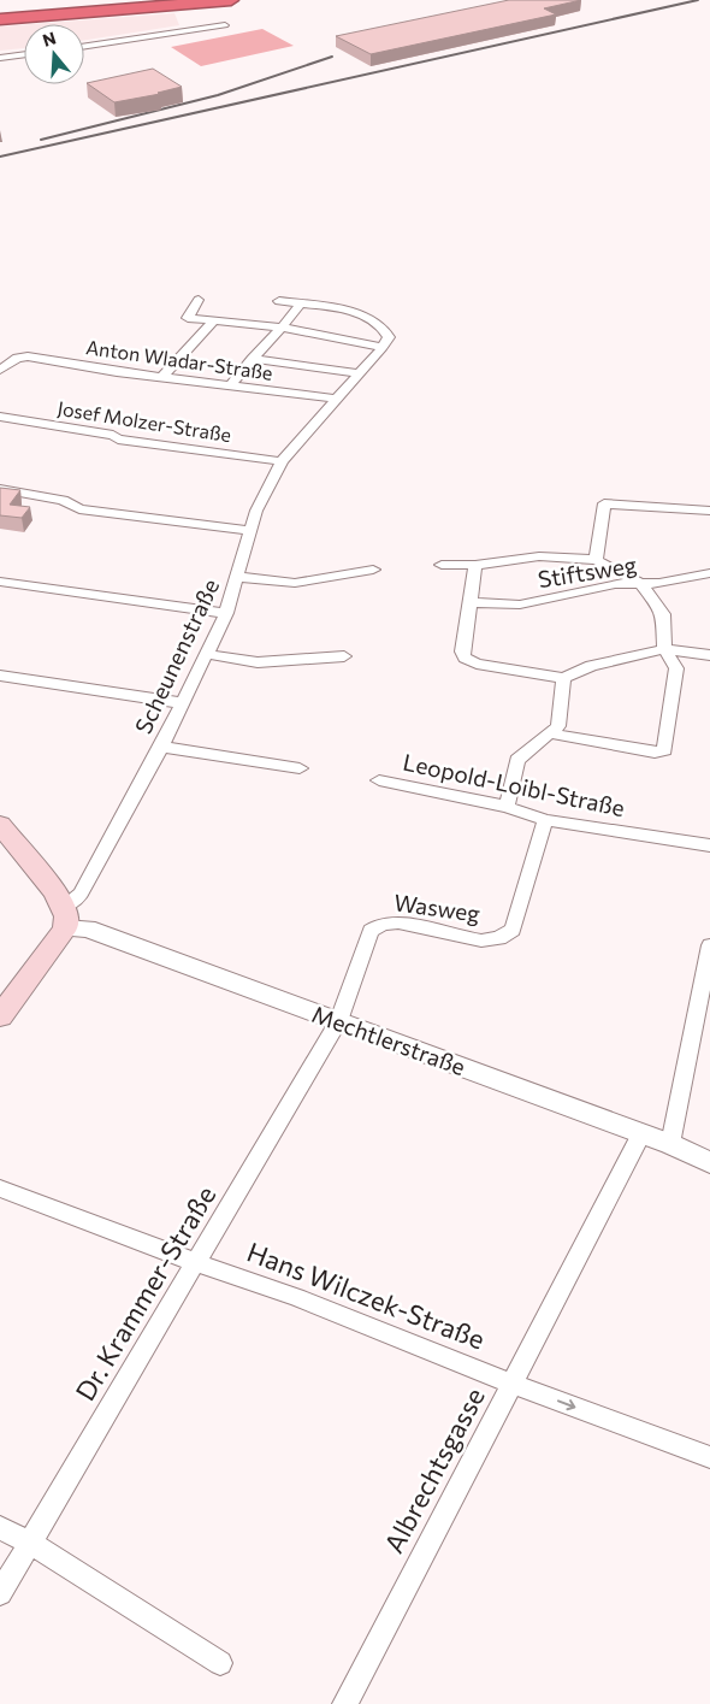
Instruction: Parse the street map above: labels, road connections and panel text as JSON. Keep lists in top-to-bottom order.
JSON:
{
  "streets": {
    "street": [
      "Anton Wladar-Straße",
      "Josef Molzer-Straße",
      "Stiftsweg",
      "Scheunenstraße",
      "Leopold-Loibl-Straße",
      "Wasweg",
      "Mechtlerstraße",
      "Dr. Krammer-Straße",
      "Hans Wilczek-Straße",
      "Albrechtsgasse"
    ]
  },
  "crossings": [
    ["Anton Wladar-Straße", "Scheunenstraße"],
    ["Josef Molzer-Straße", "Scheunenstraße"],
    ["Scheunenstraße", "Mechtlerstraße"],
    ["Leopold-Loibl-Straße", "Wasweg"],
    ["Wasweg", "Mechtlerstraße"],
    ["Wasweg", "Dr. Krammer-Straße"],
    ["Mechtlerstraße", "Dr. Krammer-Straße"],
    ["Mechtlerstraße", "Albrechtsgasse"],
    ["Dr. Krammer-Straße", "Hans Wilczek-Straße"],
    ["Hans Wilczek-Straße", "Albrechtsgasse"]
  ],
  "north": "top"
}
